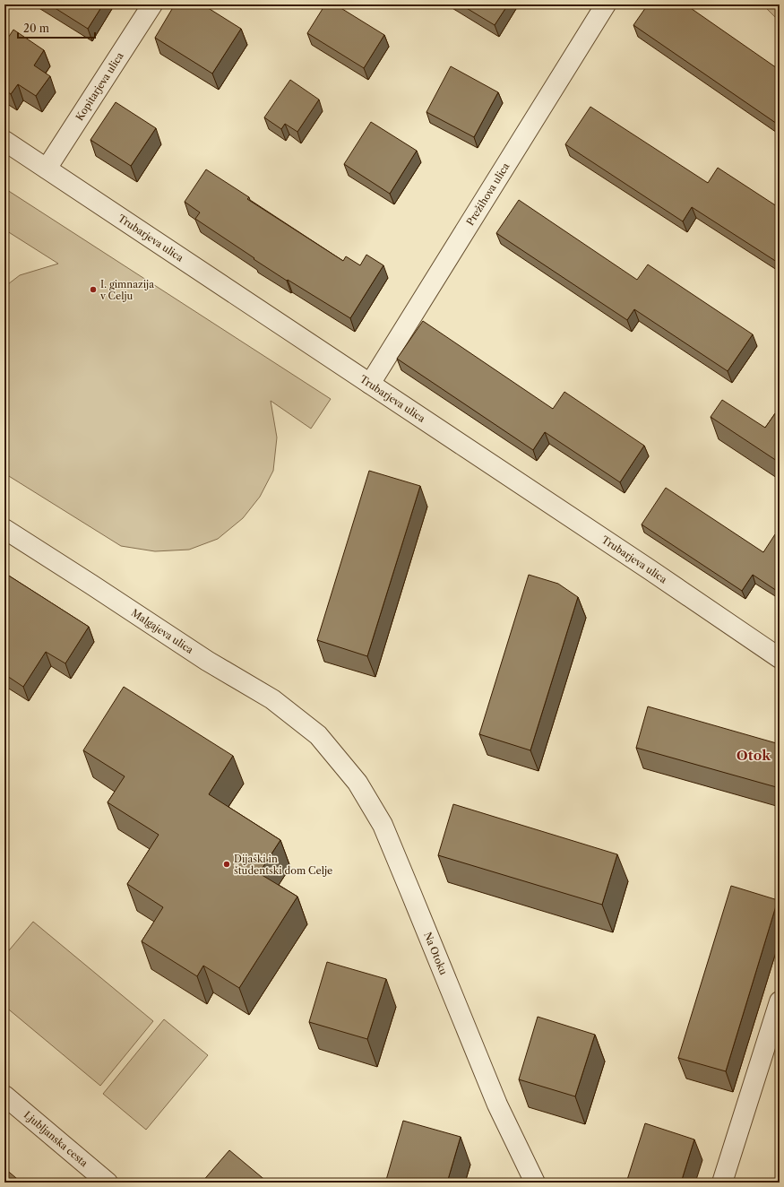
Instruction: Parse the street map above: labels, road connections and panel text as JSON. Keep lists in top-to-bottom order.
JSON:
{
  "streets": {
    "street": [
      "Kopitarjeva ulica",
      "Prežihova ulica",
      "Trubarjeva ulica",
      "Malgajeva ulica",
      "Na Otoku",
      "Ljubljanska cesta"
    ]
  },
  "crossings": [
    ["Kopitarjeva ulica", "Trubarjeva ulica"],
    ["Prežihova ulica", "Trubarjeva ulica"],
    ["Malgajeva ulica", "Na Otoku"]
  ],
  "districts": ["Otok"],
  "places": ["I. gimnazija v Celju", "Dijaški in študentski dom Celje"],
  "scale_bar": "20 m"
}
